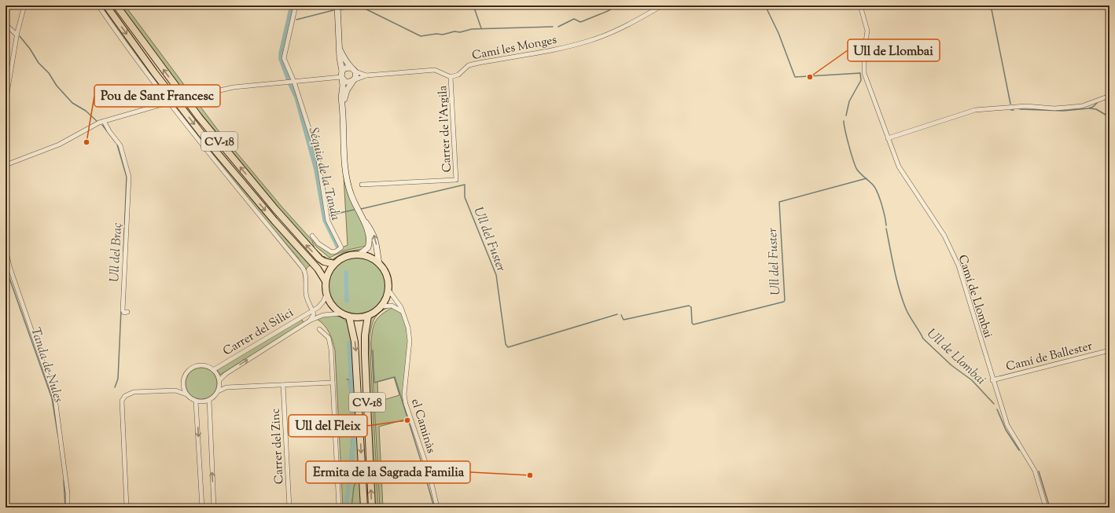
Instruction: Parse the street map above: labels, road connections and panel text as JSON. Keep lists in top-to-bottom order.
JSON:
{
  "streets": {
    "main road": ["CV-18"],
    "street": [
      "Camí les Monges",
      "Carrer de l'Argila",
      "Camí de Llombai",
      "Carrer del Silici",
      "Camí de Ballester",
      "el Caminàs",
      "Carrer del Zinc"
    ]
  },
  "crossings": [
    ["Camí les Monges", "Carrer de l'Argila"],
    ["CV-18", "Carrer del Silici"],
    ["CV-18", "el Caminàs"],
    ["Camí de Llombai", "Camí de Ballester"],
    ["Carrer del Silici", "el Caminàs"]
  ],
  "water": [
    "Séquia de la Tanda",
    "Ull del Fuster",
    "Ull del Braç",
    "Ull de Llombai",
    "Tanda de Nules"
  ],
  "places": [
    "Ull de Llombai",
    "Pou de Sant Francesc",
    "Ull del Fleix",
    "Ermita de la Sagrada Familia"
  ]
}
